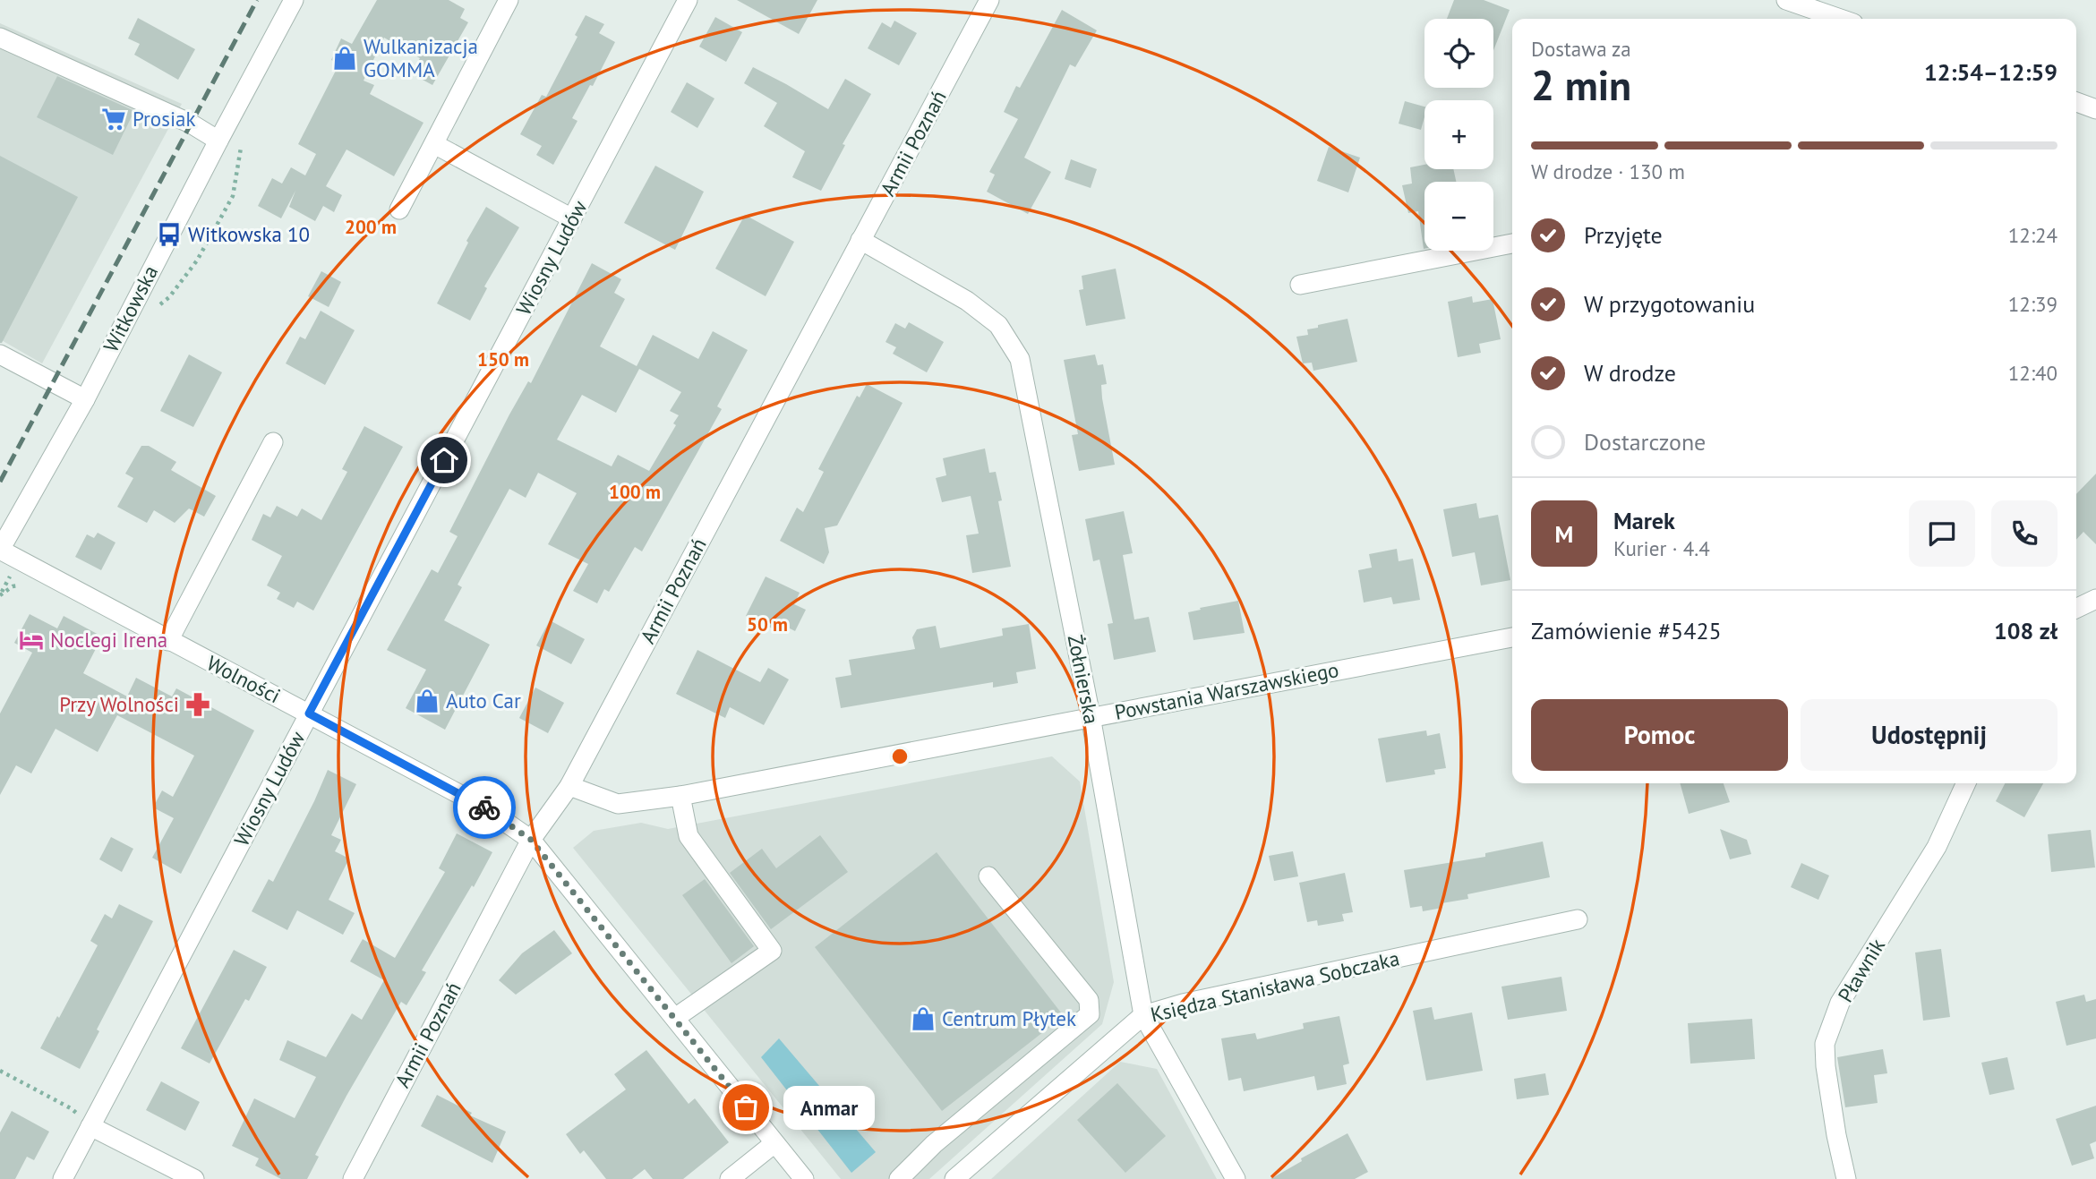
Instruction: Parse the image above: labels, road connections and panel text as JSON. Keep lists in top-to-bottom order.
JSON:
{
  "streets": {
    "street": [
      "Armii Poznań",
      "Wiosny Ludów",
      "Witkowska",
      "Wolności",
      "Żołnierska",
      "Powstania Warszawskiego",
      "Pławnik",
      "Księdza Stanisława Sobczaka"
    ]
  },
  "crossings": [
    ["Armii Poznań", "Wolności"],
    ["Armii Poznań", "Żołnierska"],
    ["Armii Poznań", "Powstania Warszawskiego"],
    ["Wiosny Ludów", "Wolności"],
    ["Witkowska", "Wolności"],
    ["Żołnierska", "Powstania Warszawskiego"],
    ["Żołnierska", "Księdza Stanisława Sobczaka"]
  ],
  "places": {
    "shop": ["Wulkanizacja GOMMA", "Auto Car", "Centrum Płytek"],
    "supermarket": ["Prosiak"],
    "bus stop": ["Witkowska 10"],
    "hotel": ["Noclegi Irena"],
    "pharmacy": ["Przy Wolności"],
    "other": ["Anmar"]
  },
  "page": {
    "map_buttons": ["+", "−"],
    "heading": ["2 min", "Dostawa za", "12:54–12:59"],
    "panel": [
      "Marek",
      "Kurier · 4.4",
      "Zamówienie #5425",
      "108 zł"
    ],
    "bar": "W drodze · 130 m",
    "list": [
      ["Przyjęte", "12:24"],
      ["W przygotowaniu", "12:39"],
      ["W drodze", "12:40"],
      "Dostarczone"
    ],
    "round": "M",
    "buttons": ["Pomoc", "Udostępnij"],
    "bubble": "Anmar"
  },
  "rings": [
    "200 m",
    "150 m",
    "100 m",
    "50 m"
  ]
}
